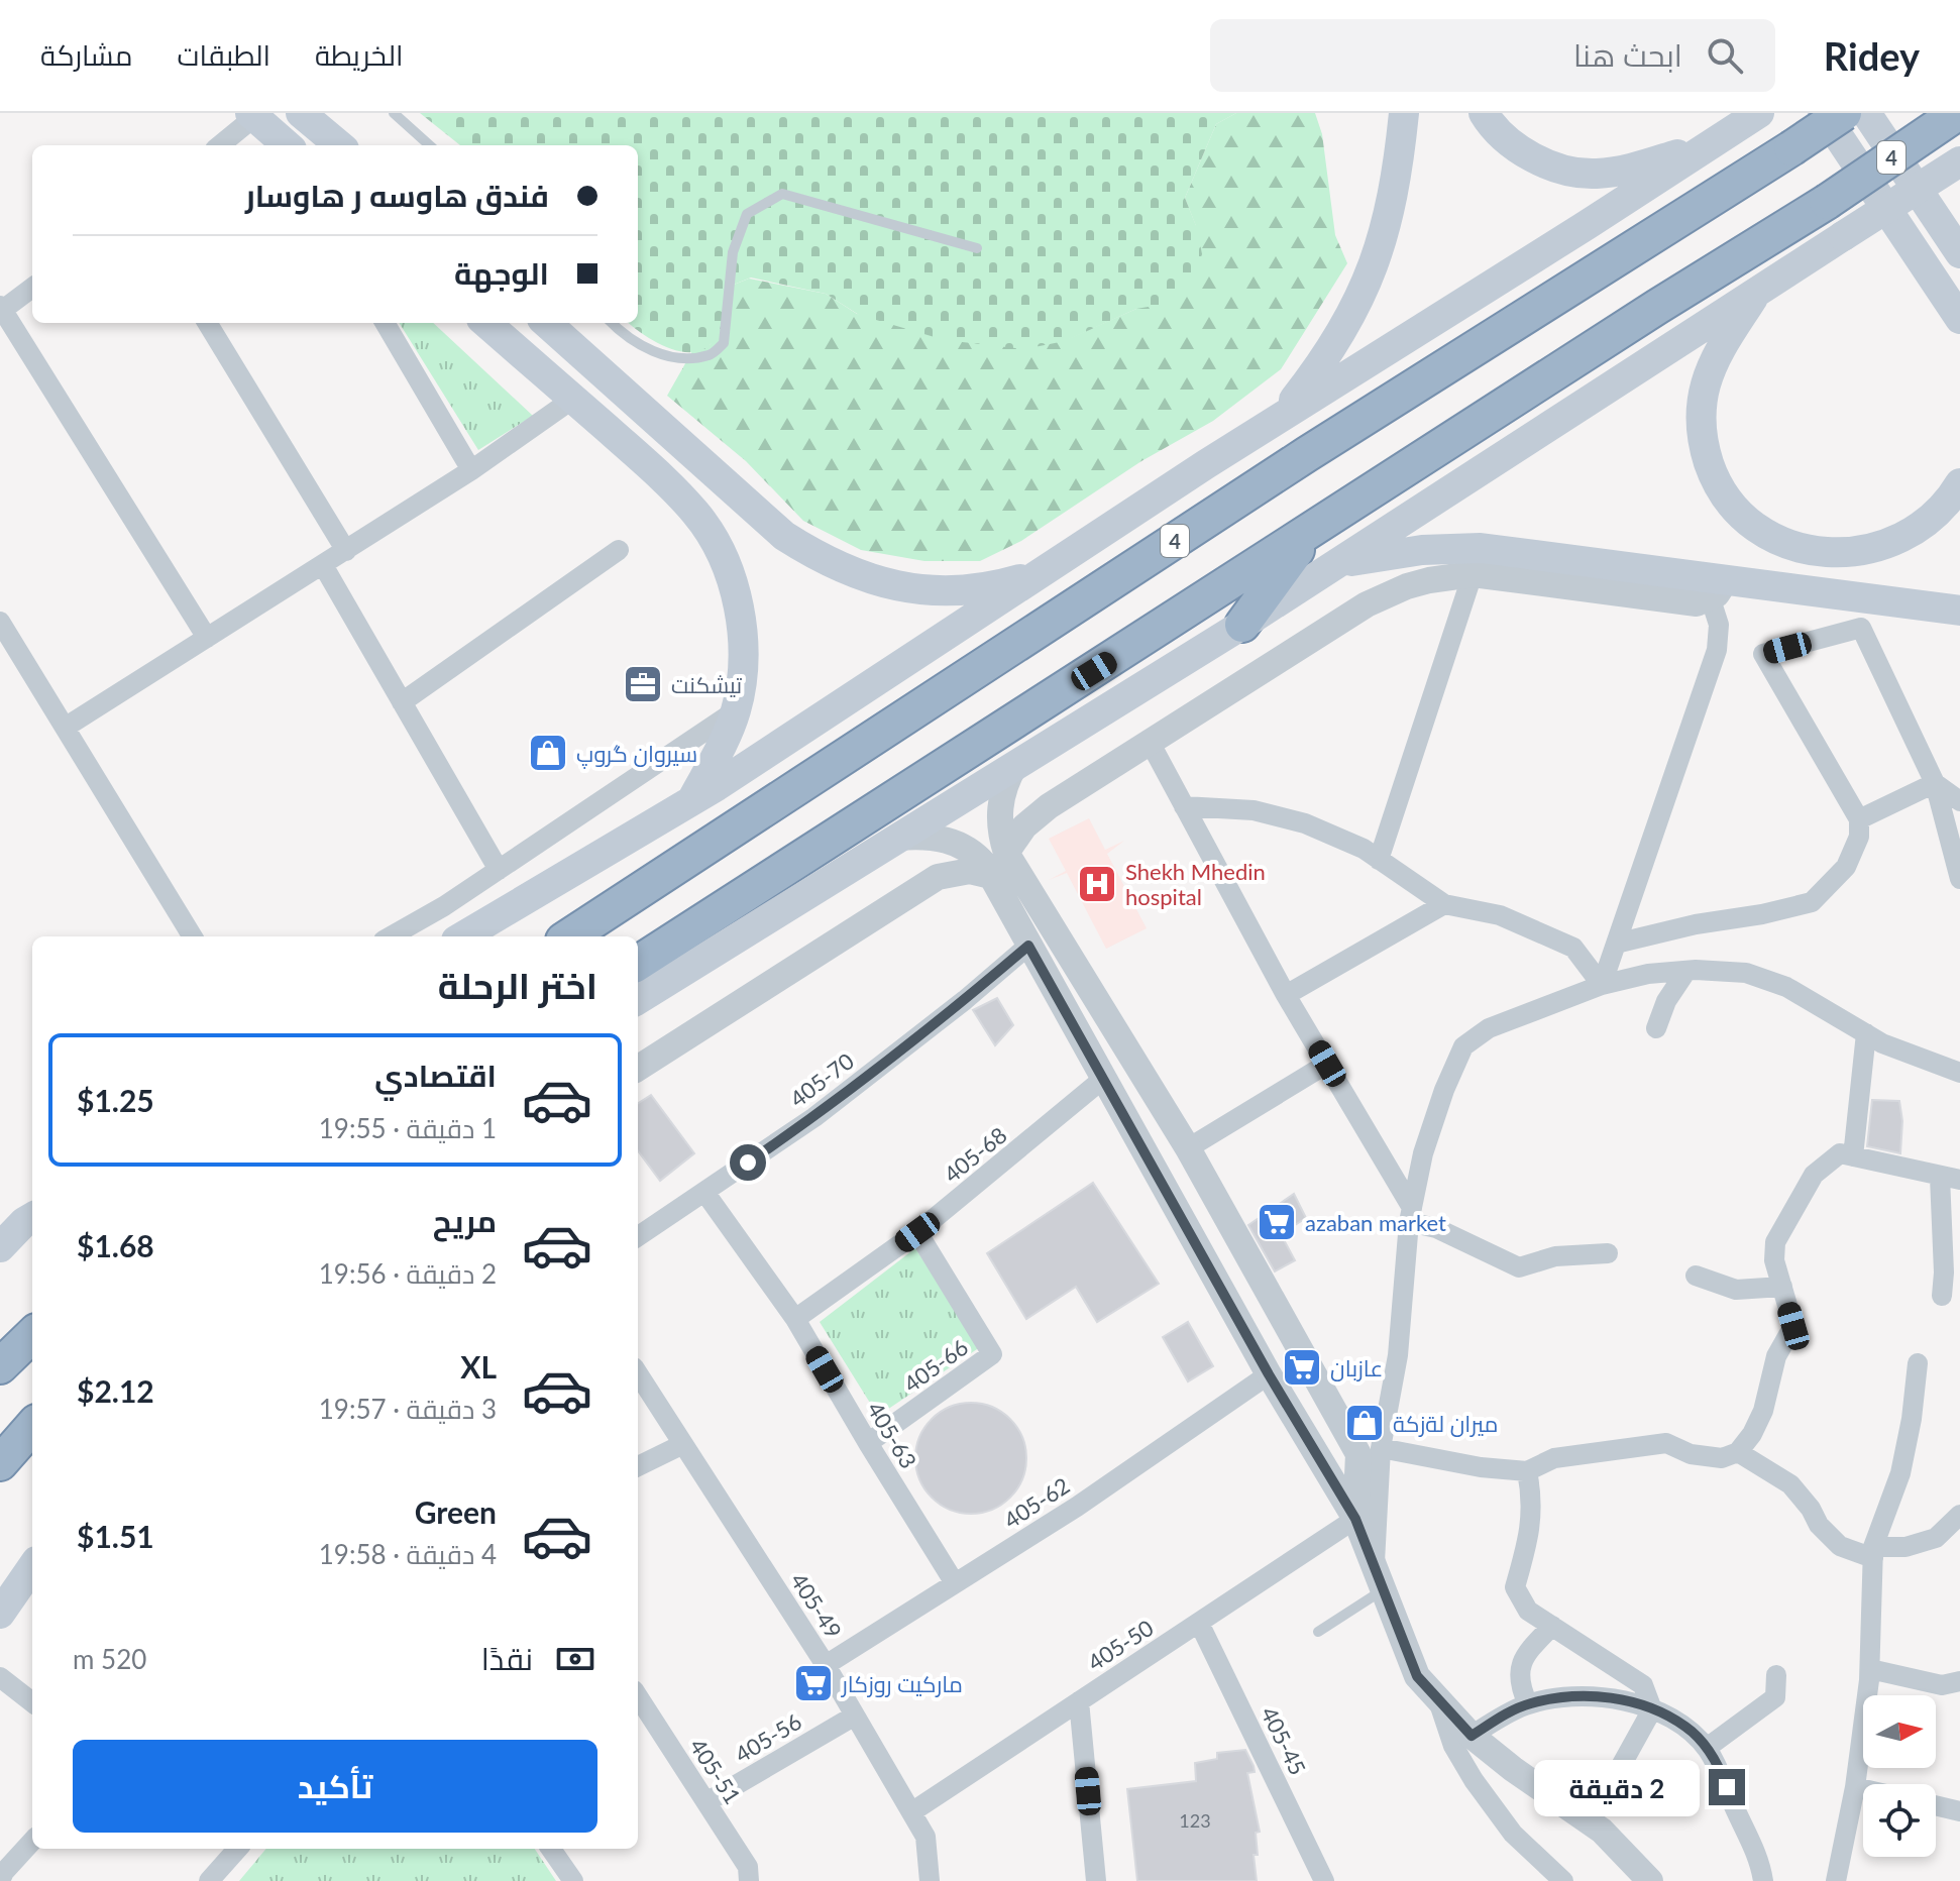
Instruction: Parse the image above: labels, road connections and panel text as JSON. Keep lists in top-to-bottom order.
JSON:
{
  "streets": {
    "highway": ["4"],
    "street": [
      "405-70",
      "405-68",
      "405-66",
      "405-63",
      "405-62",
      "405-49",
      "405-50",
      "405-56",
      "405-45",
      "405-51"
    ]
  },
  "crossings": [
    ["405-70", "405-63"],
    ["405-68", "405-66"],
    ["405-68", "405-63"],
    ["405-66", "405-63"],
    ["405-63", "405-62"],
    ["405-62", "405-49"],
    ["405-49", "405-50"],
    ["405-49", "405-56"],
    ["405-50", "405-45"],
    ["405-56", "405-51"]
  ],
  "places": {
    "office": ["تيشكنت"],
    "shop": ["سیروان گروپ", "ميران لةزكة"],
    "hospital": ["Shekh Mhedin hospital"],
    "supermarket": ["azaban market", "عازبان", "ماركيت روزكار"]
  },
  "house_numbers": ["123"],
  "north": "right",
  "page": {
    "header": "Ridey",
    "search": "ابحث هنا",
    "nav": ["الخريطة", "الطبقات", "مشاركة"],
    "banner": ["فندق هاوسه ر هاوسار", "الوجهة"],
    "heading": "اختر الرحلة",
    "list": [
      {
        "name": "اقتصادي",
        "note": "1 دقيقة · 19:55",
        "value": "$1.25"
      },
      {
        "name": "مريح",
        "note": "2 دقيقة · 19:56",
        "value": "$1.68"
      },
      {
        "name": "XL",
        "note": "3 دقيقة · 19:57",
        "value": "$2.12"
      },
      {
        "name": "Green",
        "note": "4 دقيقة · 19:58",
        "value": "$1.51"
      }
    ],
    "pay": ["نقدًا", "520 m"],
    "buttons": "تأكيد",
    "bubble": "2 دقيقة"
  }
}
